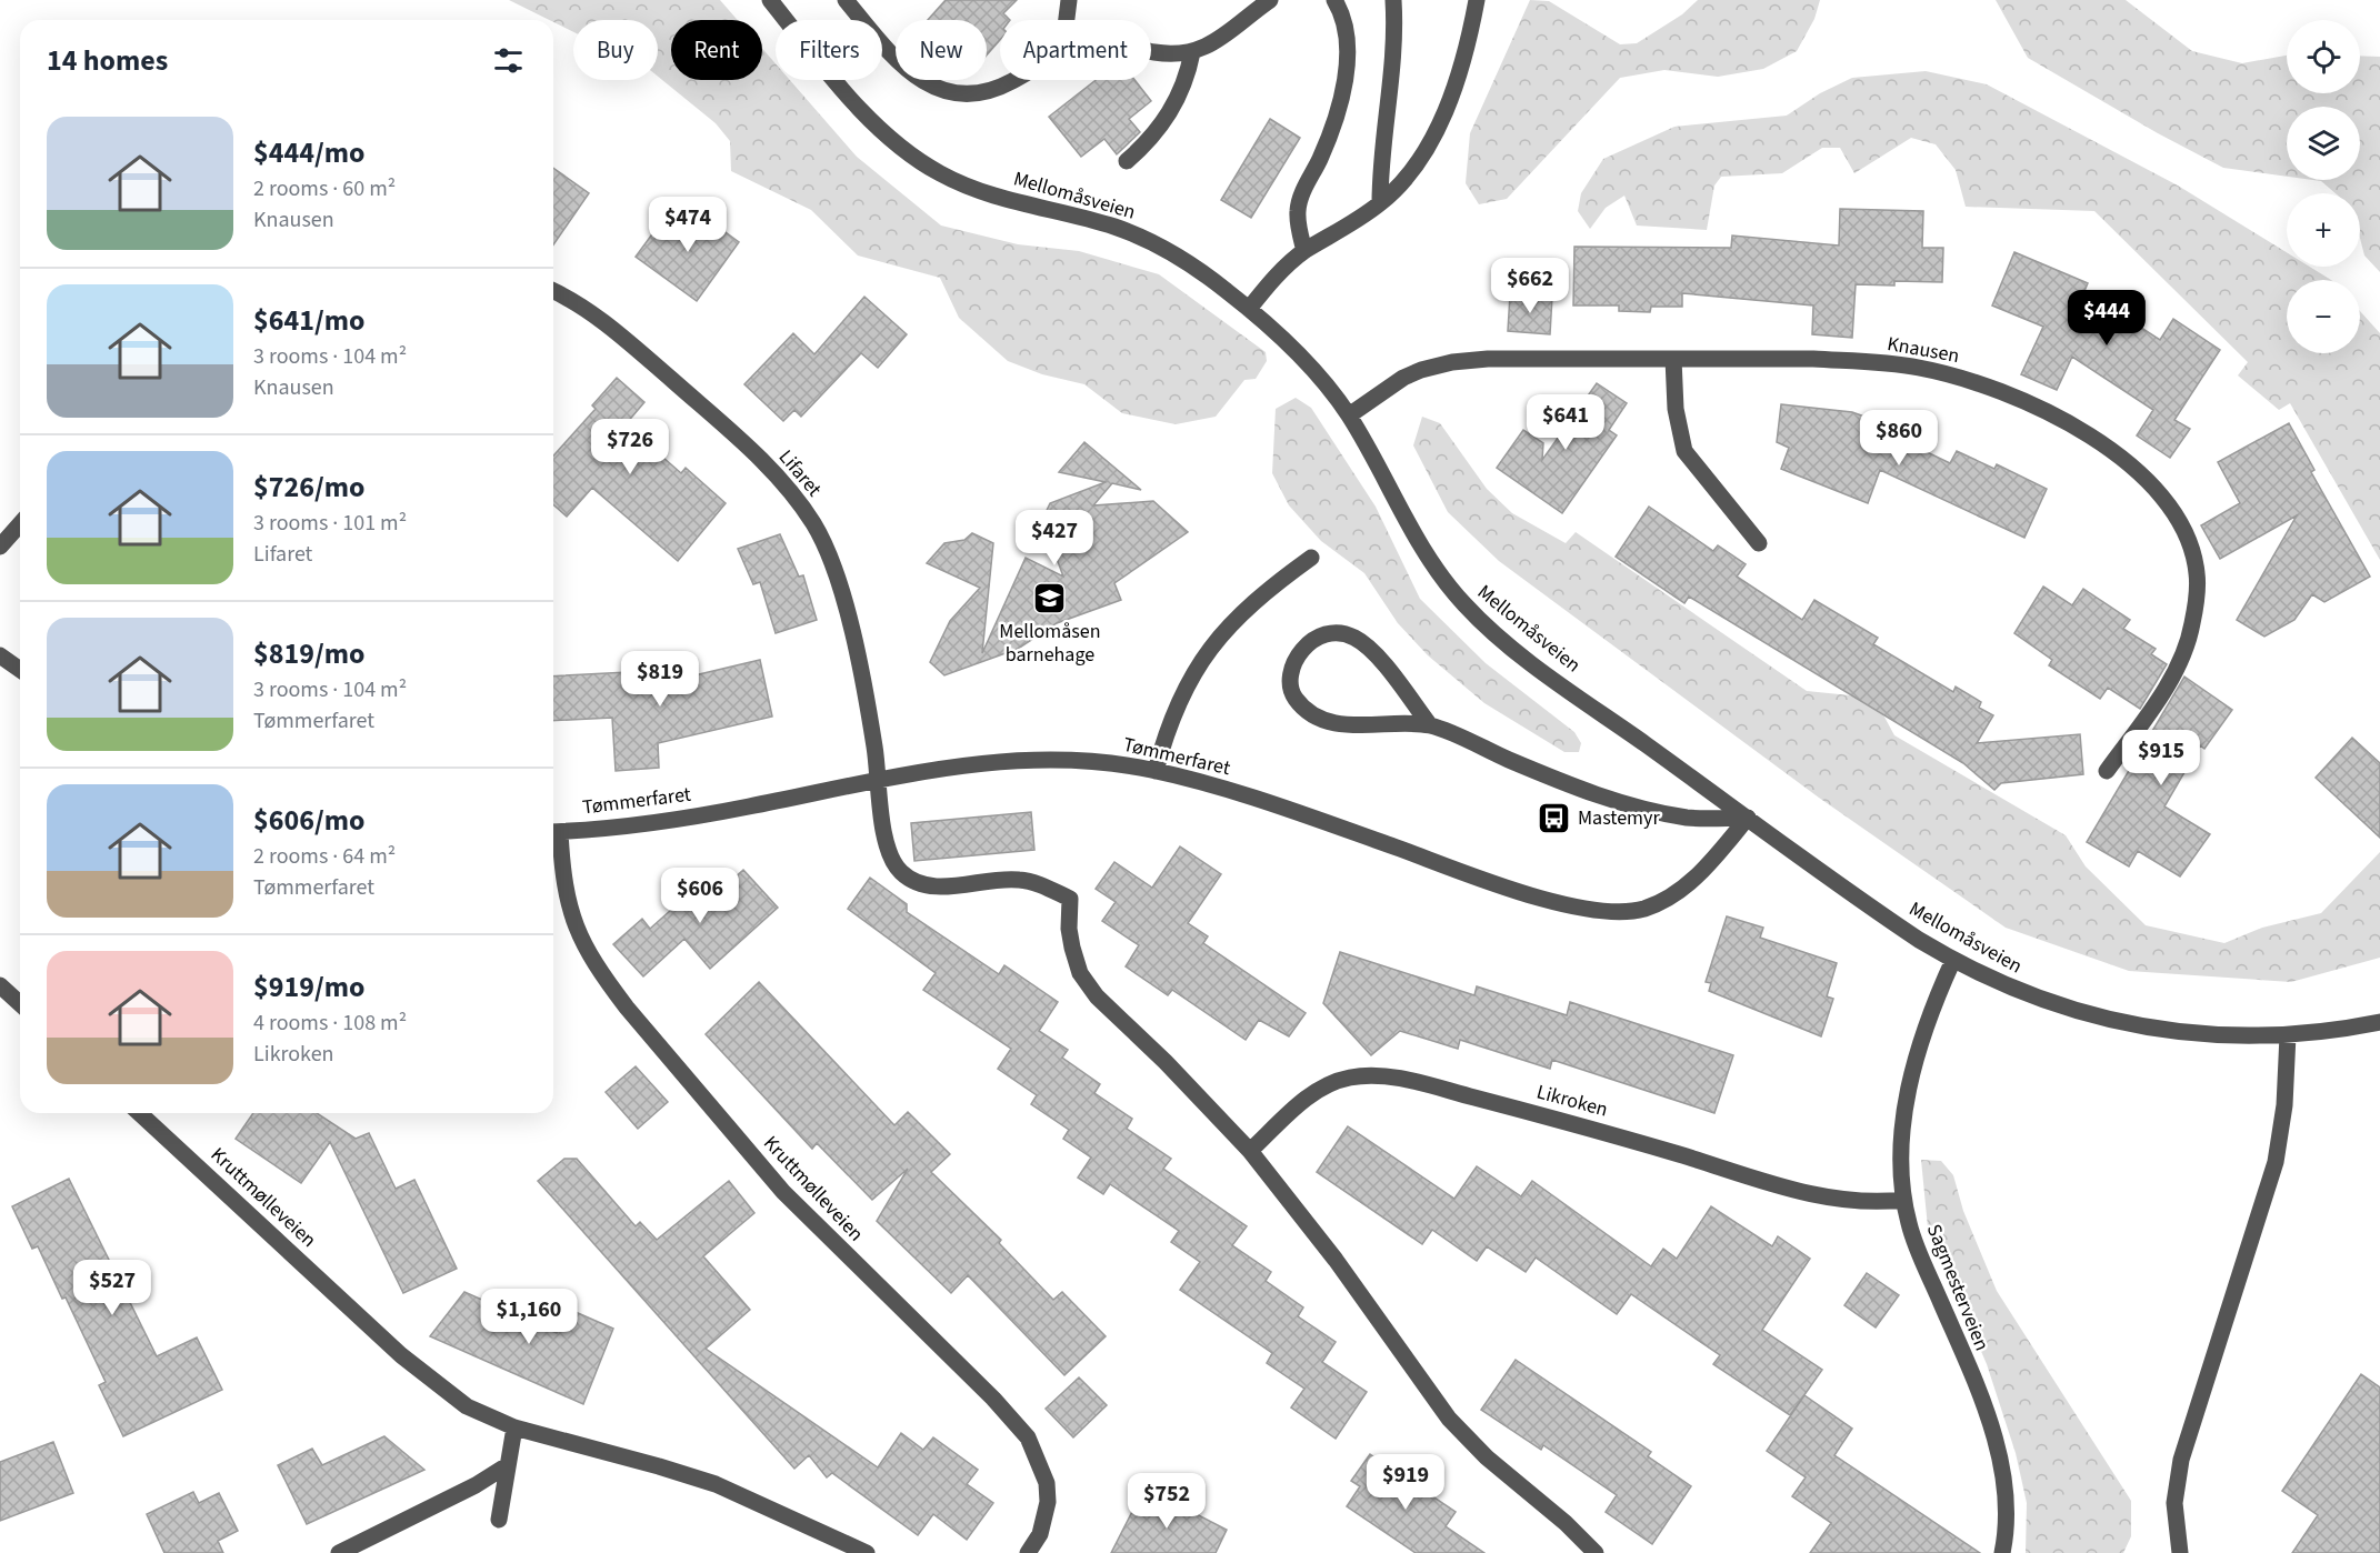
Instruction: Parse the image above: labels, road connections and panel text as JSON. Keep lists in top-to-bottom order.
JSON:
{
  "streets": {
    "street": [
      "Mellomåsveien",
      "Knausen",
      "Lifaret",
      "Tømmerfaret",
      "Likroken",
      "Kruttmølleveien",
      "Sagmesterveien"
    ]
  },
  "crossings": [
    ["Mellomåsveien", "Knausen"],
    ["Mellomåsveien", "Tømmerfaret"],
    ["Mellomåsveien", "Sagmesterveien"],
    ["Lifaret", "Tømmerfaret"],
    ["Lifaret", "Likroken"],
    ["Tømmerfaret", "Kruttmølleveien"],
    ["Likroken", "Sagmesterveien"]
  ],
  "places": {
    "school or university": ["Mellomåsen barnehage"],
    "bus stop": ["Mastemyr"]
  },
  "page": {
    "map_buttons": ["+", "−"],
    "chip": [
      "Buy",
      "Rent",
      "Filters",
      "New",
      "Apartment"
    ],
    "heading": "14 homes",
    "list": [
      {
        "name": "$444/mo",
        "note": "2 rooms · 60 m² · Knausen"
      },
      {
        "name": "$641/mo",
        "note": "3 rooms · 104 m² · Knausen"
      },
      {
        "name": "$726/mo",
        "note": "3 rooms · 101 m² · Lifaret"
      },
      {
        "name": "$819/mo",
        "note": "3 rooms · 104 m² · Tømmerfaret"
      },
      {
        "name": "$606/mo",
        "note": "2 rooms · 64 m² · Tømmerfaret"
      },
      {
        "name": "$919/mo",
        "note": "4 rooms · 108 m² · Likroken"
      }
    ],
    "price": [
      "$474",
      "$662",
      "$444",
      "$641",
      "$860",
      "$726",
      "$427",
      "$819",
      "$915",
      "$606",
      "$527",
      "$1,160",
      "$919",
      "$752"
    ]
  }
}
